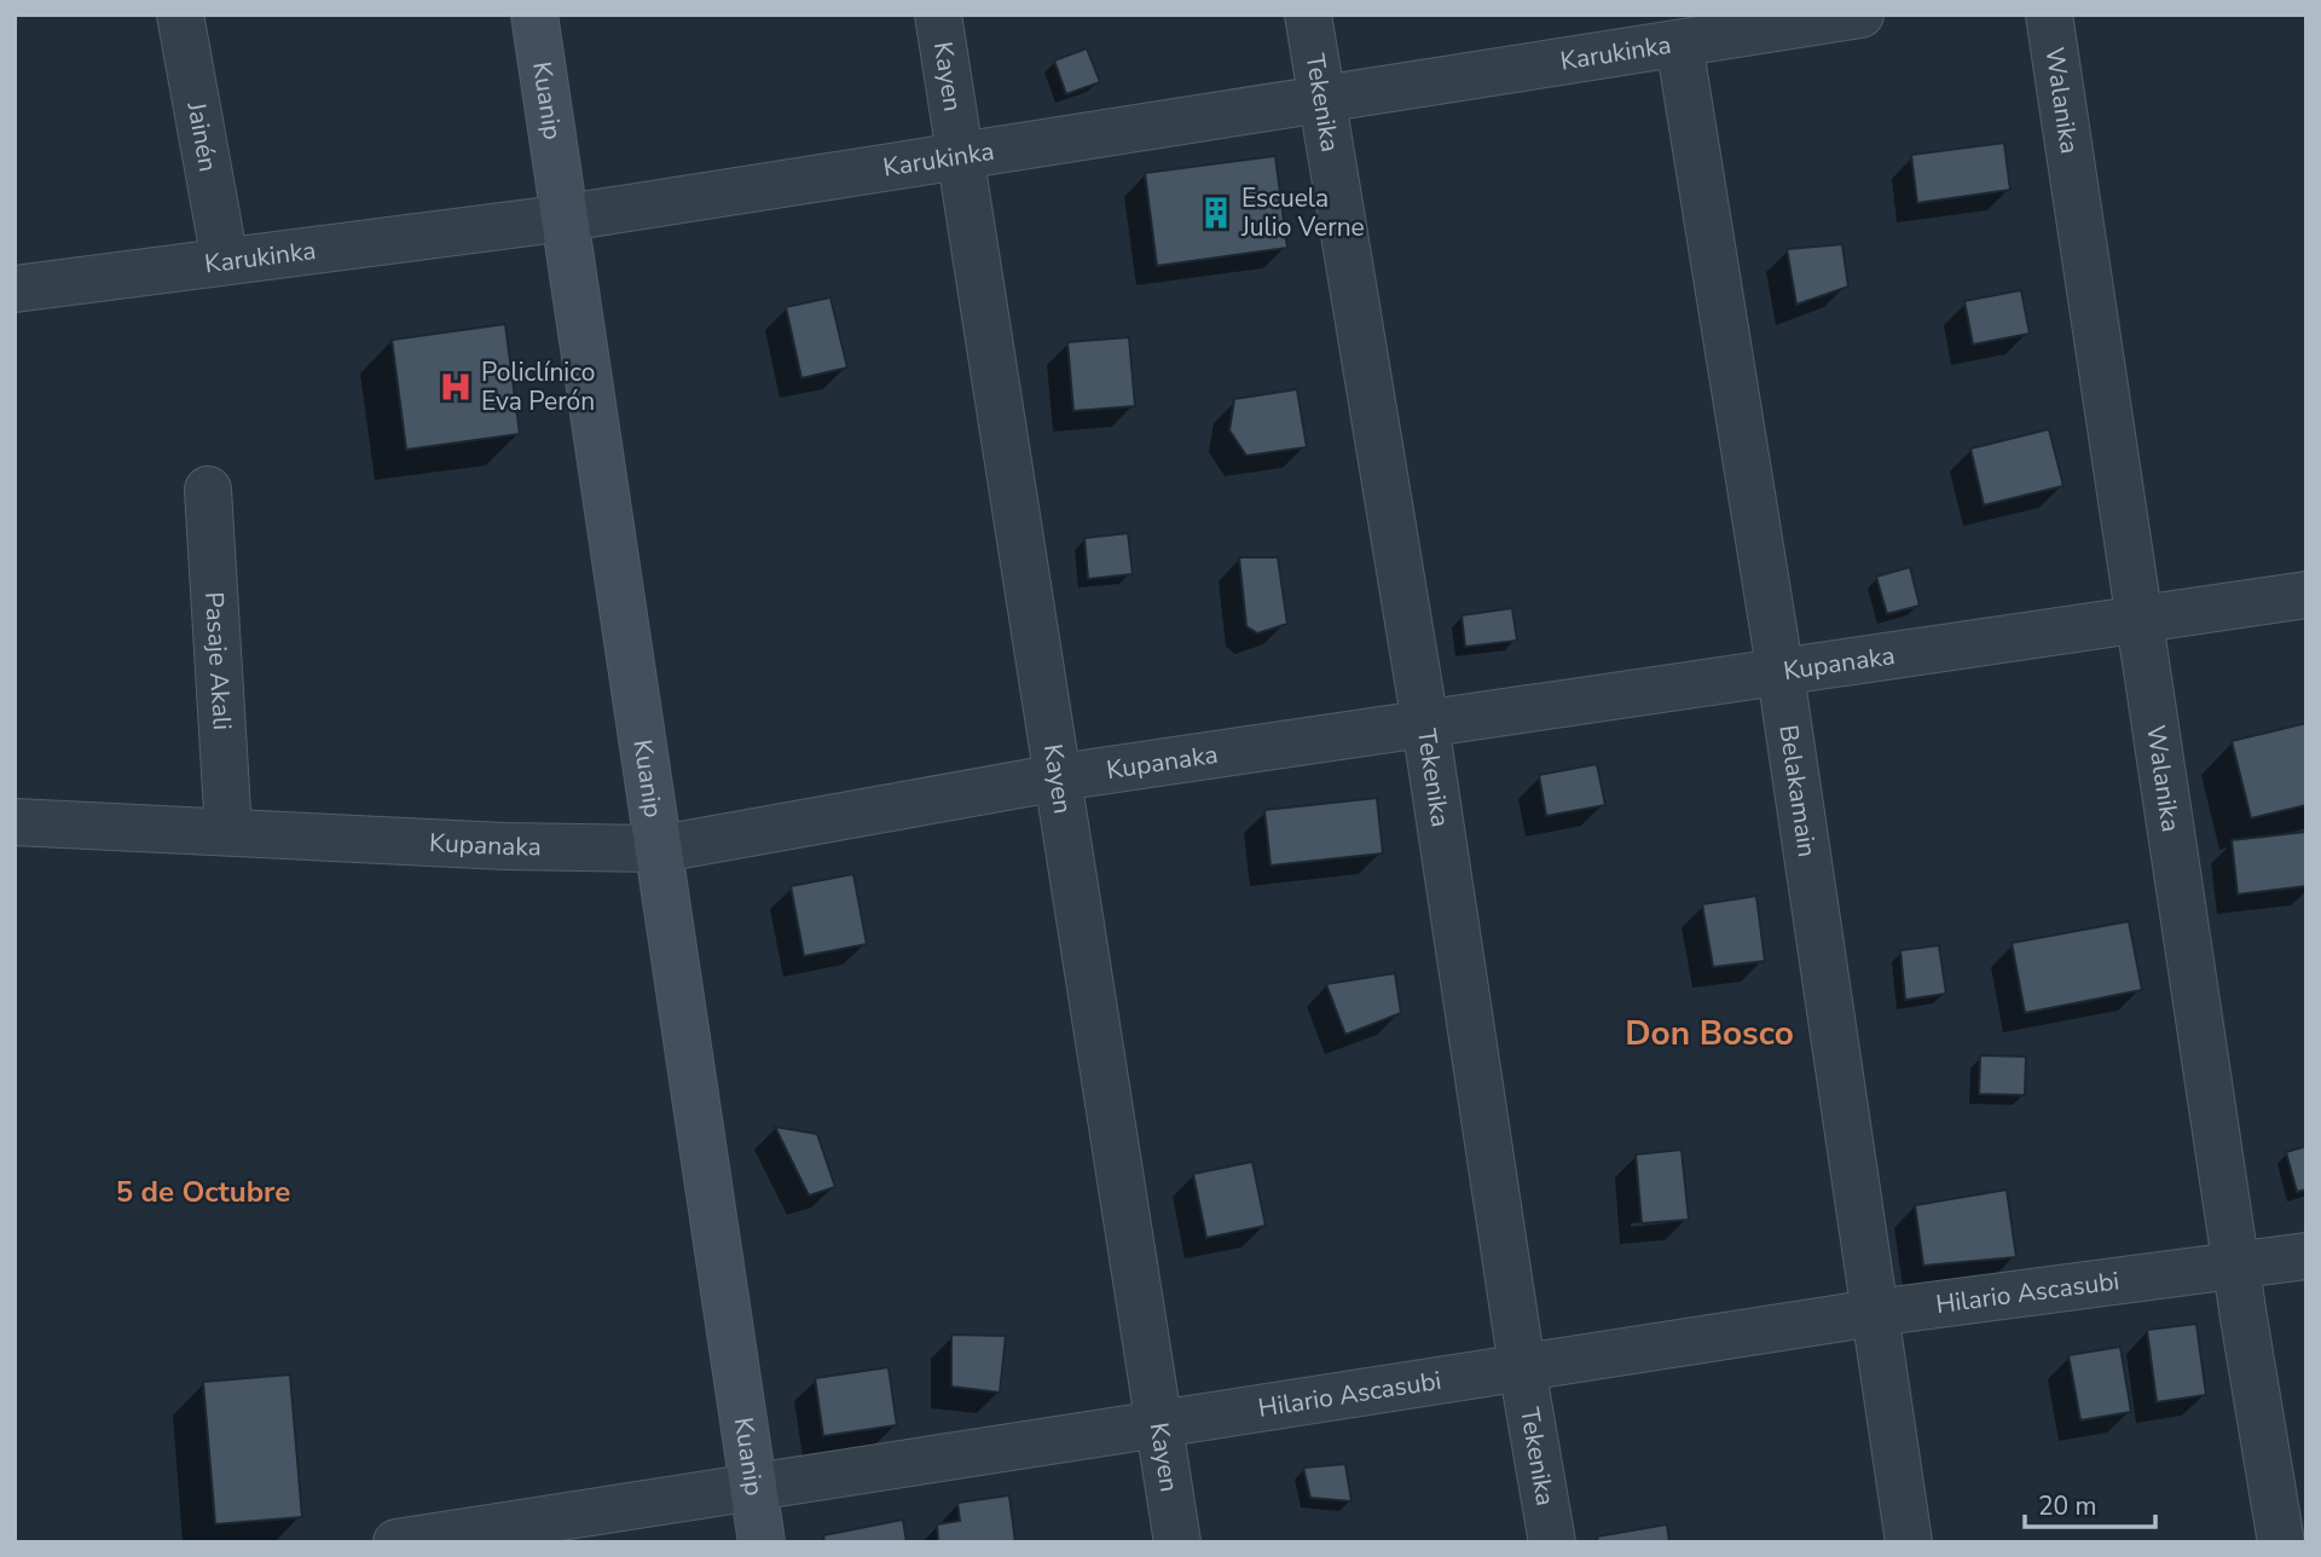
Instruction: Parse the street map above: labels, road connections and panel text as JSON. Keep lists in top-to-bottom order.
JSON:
{
  "streets": {
    "main road": ["Kuanip"],
    "street": [
      "Karukinka",
      "Kayen",
      "Tekenika",
      "Walanika",
      "Jainén",
      "Pasaje Akali",
      "Kupanaka",
      "Belakamain",
      "Hilario Ascasubi"
    ]
  },
  "crossings": [
    ["Karukinka", "Kayen"],
    ["Karukinka", "Kuanip"],
    ["Karukinka", "Tekenika"],
    ["Karukinka", "Jainén"],
    ["Karukinka", "Belakamain"],
    ["Kayen", "Kupanaka"],
    ["Kayen", "Hilario Ascasubi"],
    ["Kuanip", "Kupanaka"],
    ["Kuanip", "Hilario Ascasubi"],
    ["Tekenika", "Kupanaka"],
    ["Tekenika", "Hilario Ascasubi"],
    ["Walanika", "Kupanaka"],
    ["Walanika", "Hilario Ascasubi"],
    ["Pasaje Akali", "Kupanaka"],
    ["Kupanaka", "Belakamain"],
    ["Belakamain", "Hilario Ascasubi"]
  ],
  "districts": ["Don Bosco", "5 de Octubre"],
  "places": {
    "building": ["Escuela Julio Verne"],
    "hospital": ["Policlínico Eva Perón"]
  },
  "scale_bar": "20 m"
}
